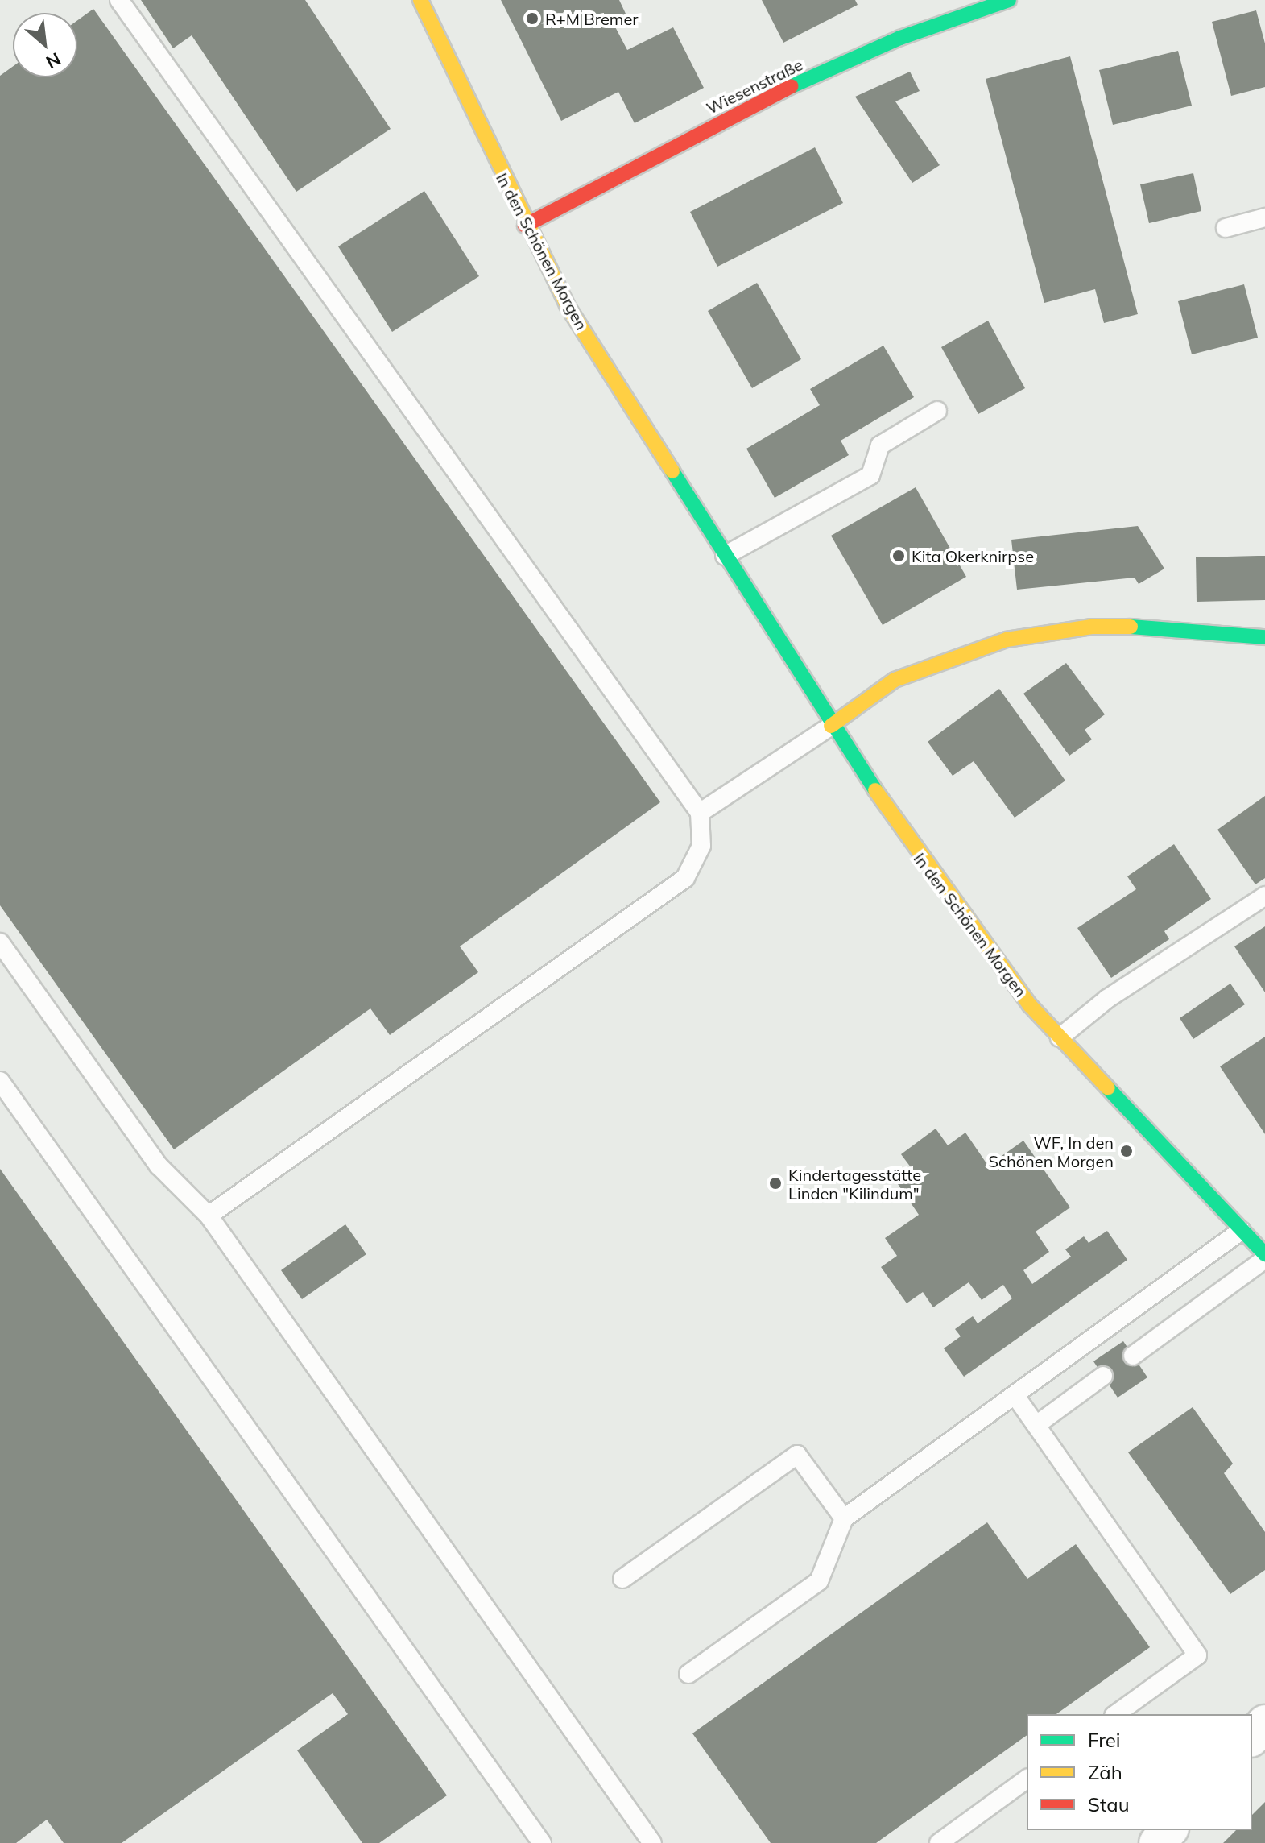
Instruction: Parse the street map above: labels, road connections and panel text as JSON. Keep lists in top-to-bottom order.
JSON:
{
  "streets": {
    "street": ["Wiesenstraße", "In den Schönen Morgen"]
  },
  "crossings": [
    ["Wiesenstraße", "In den Schönen Morgen"]
  ],
  "places": [
    "R+M Bremer",
    "Kita Okerknirpse",
    "WF, In den Schönen Morgen",
    "Kindertagesstätte Linden \"Kilindum\""
  ],
  "legend": ["Frei", "Zäh", "Stau"],
  "north": "bottom right"
}
